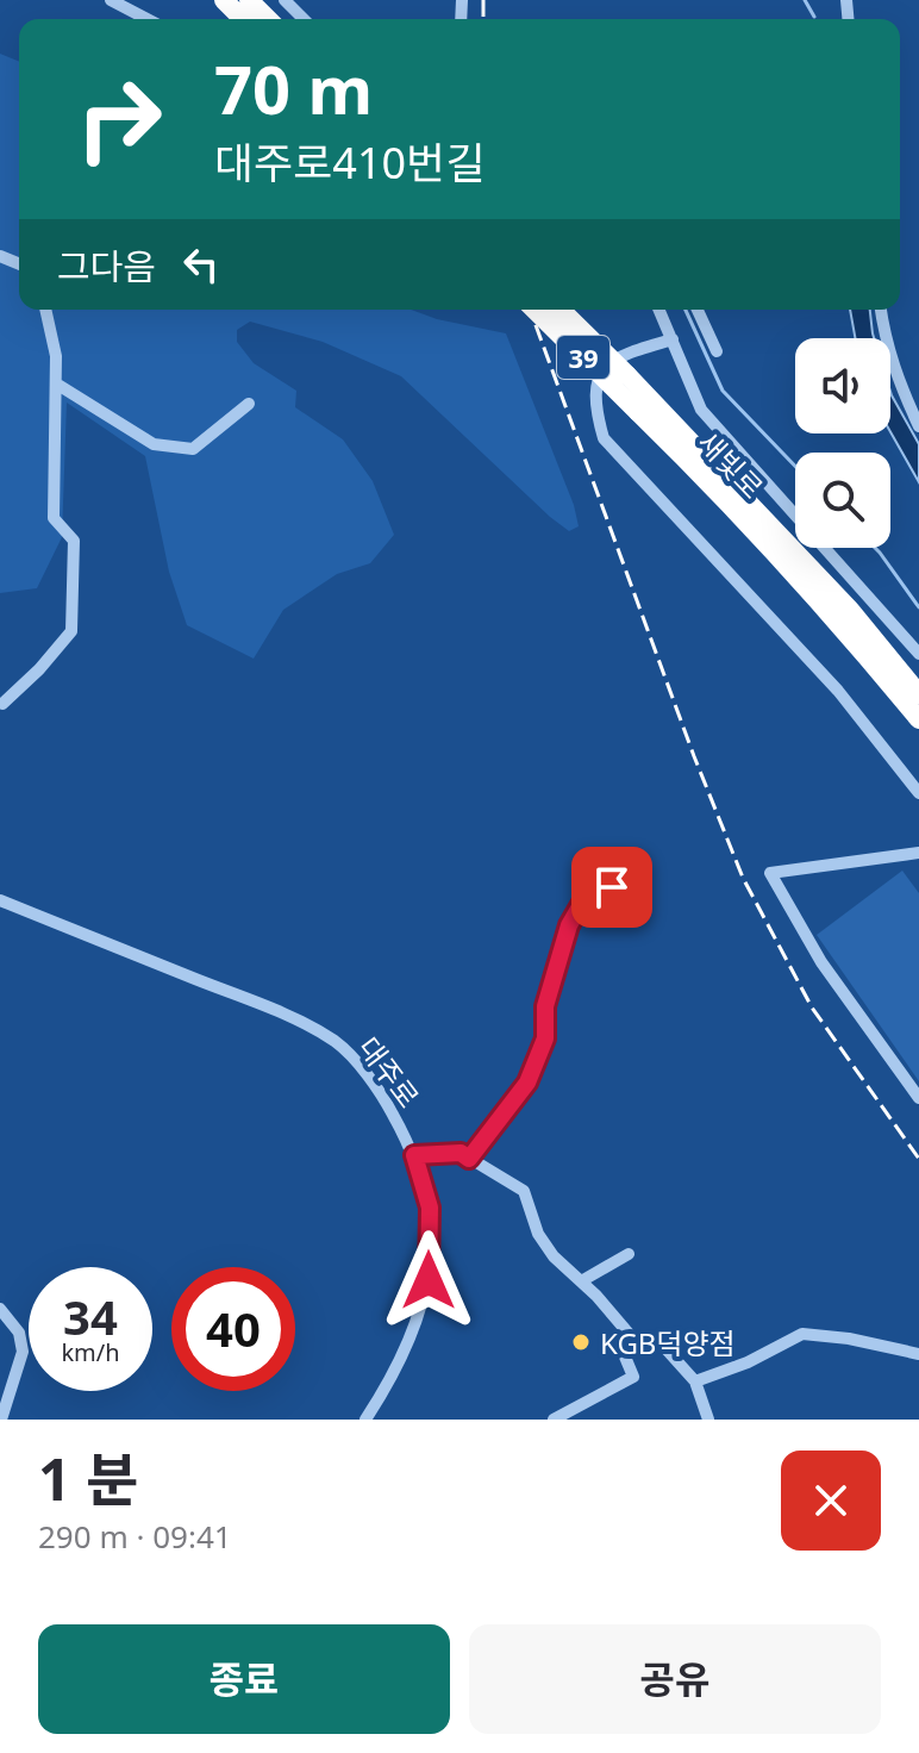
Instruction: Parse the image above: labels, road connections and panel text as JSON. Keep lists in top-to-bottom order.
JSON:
{
  "streets": {
    "highway": ["39", "새빛로"],
    "street": ["대주로"]
  },
  "places": ["KGB덕양점"],
  "page": {
    "turn": ["70 m", "대주로410번길"],
    "then": "그다음",
    "speed": "34 km/h",
    "limit": "40",
    "heading": ["1 분", "290 m · 09:41"],
    "buttons": ["종료", "공유"]
  }
}
